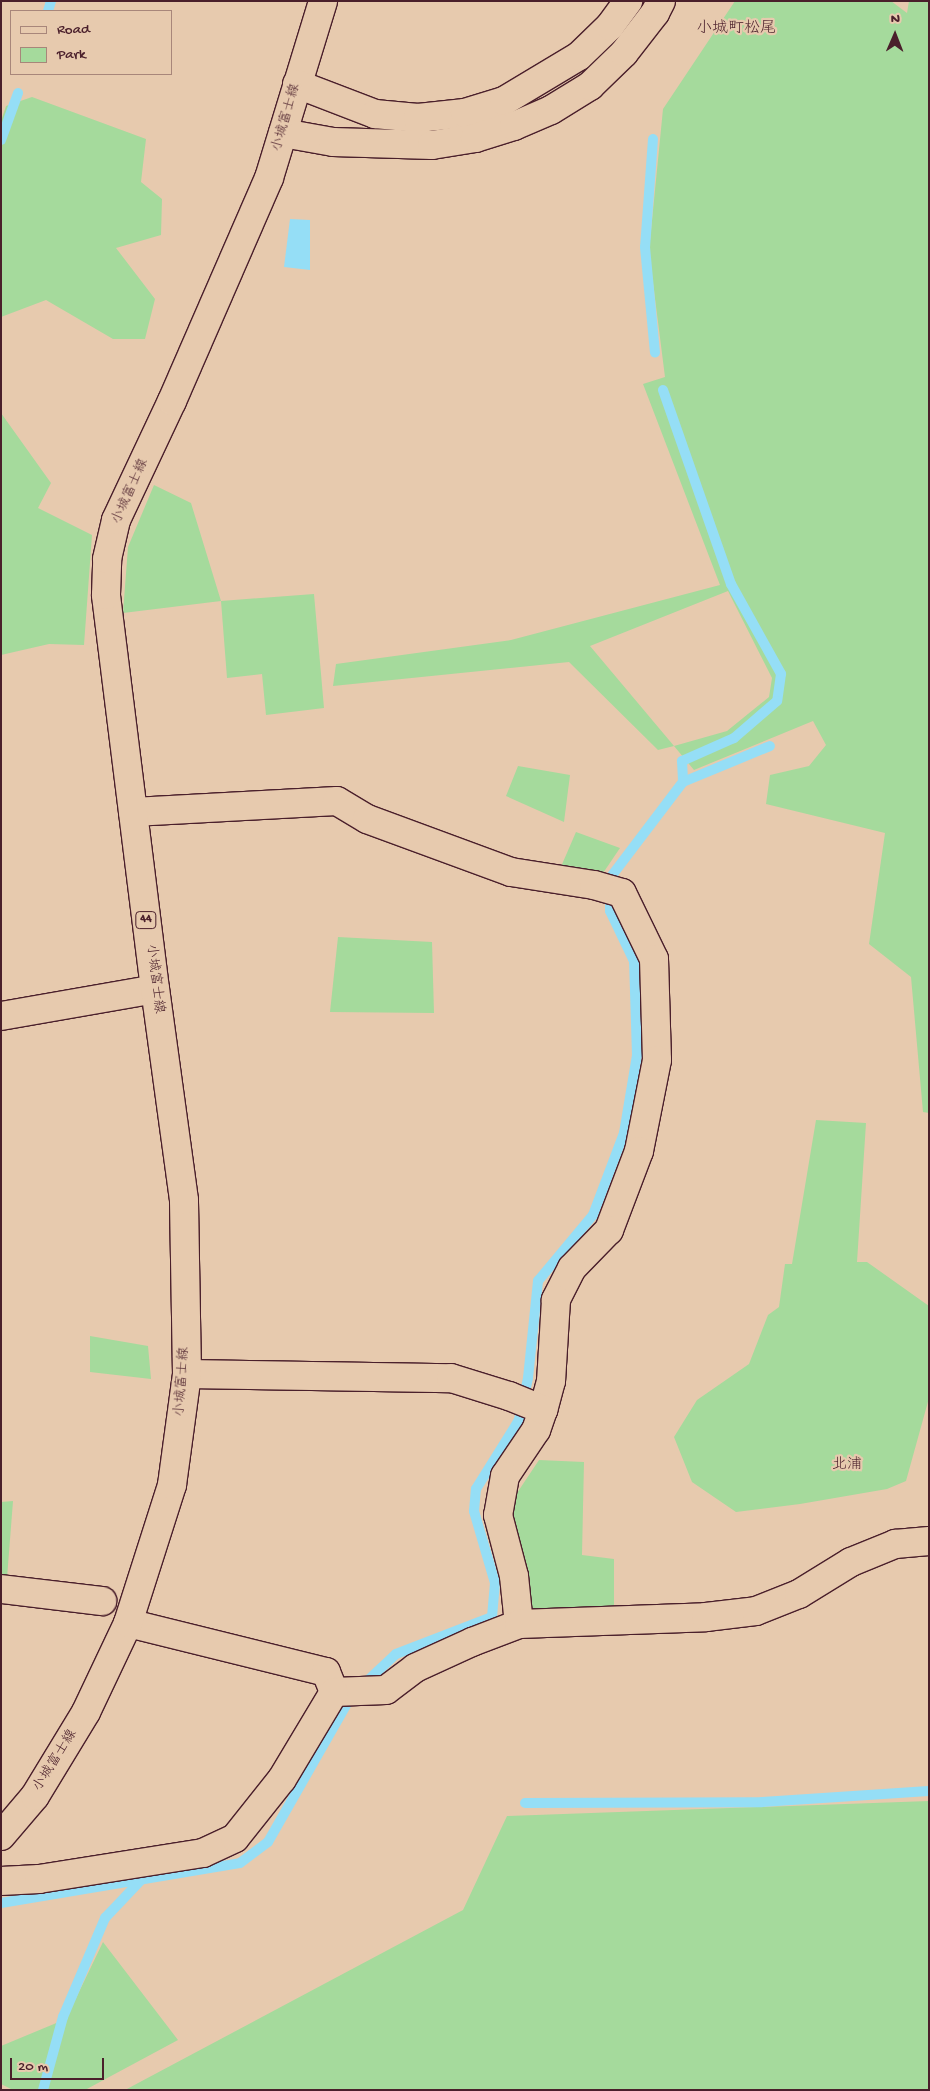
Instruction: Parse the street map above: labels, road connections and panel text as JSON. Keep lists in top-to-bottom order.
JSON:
{
  "streets": {
    "main road": ["小城富士線", "44"]
  },
  "districts": ["小城町松尾", "北浦"],
  "legend": ["Road", "Park"],
  "scale_bar": "20 m",
  "north": "top"
}
